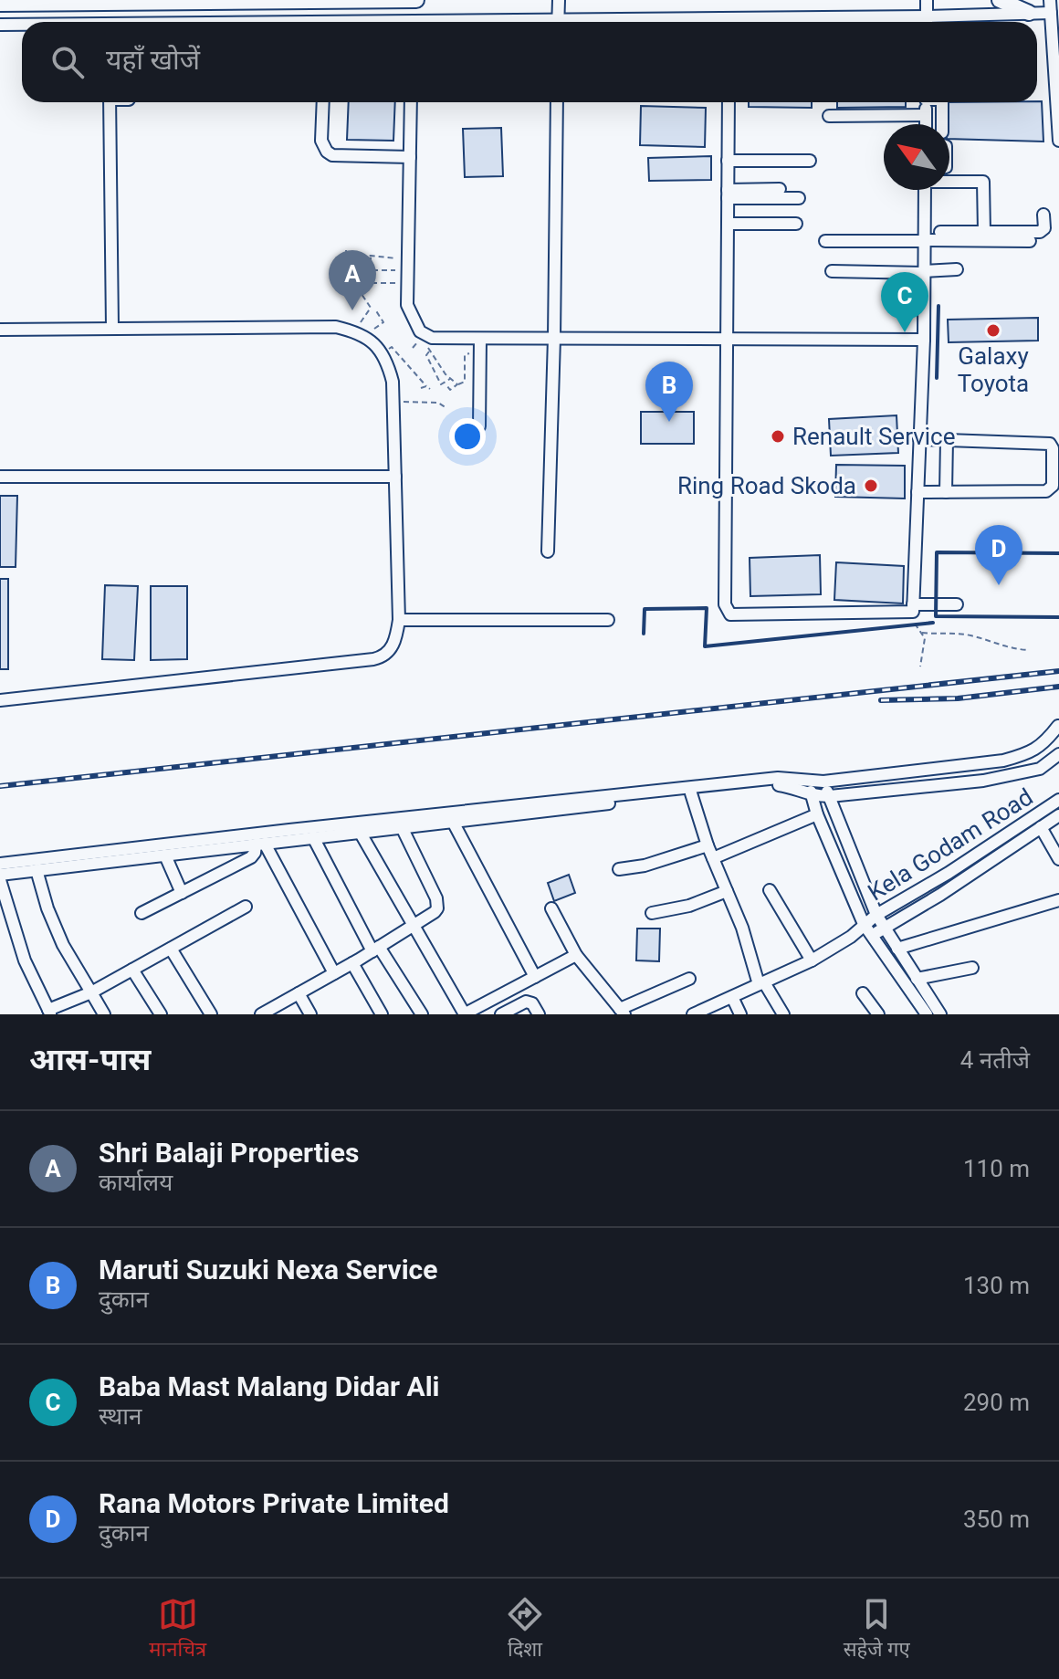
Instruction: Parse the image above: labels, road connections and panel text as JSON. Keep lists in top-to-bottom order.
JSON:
{
  "streets": {
    "street": ["Kela Godam Road"]
  },
  "places": ["Galaxy Toyota", "Renault Service", "Ring Road Skoda"],
  "north": "top left",
  "page": {
    "search": "यहाँ खोजें",
    "pins": [
      "A",
      "C",
      "B",
      "D"
    ],
    "heading": ["आस-पास", "4 नतीजे"],
    "list": [
      {
        "mark": "A",
        "name": "Shri Balaji Properties",
        "note": "कार्यालय",
        "value": "110 m"
      },
      {
        "mark": "B",
        "name": "Maruti Suzuki Nexa Service",
        "note": "दुकान",
        "value": "130 m"
      },
      {
        "mark": "C",
        "name": "Baba Mast Malang Didar Ali",
        "note": "स्थान",
        "value": "290 m"
      },
      {
        "mark": "D",
        "name": "Rana Motors Private Limited",
        "note": "दुकान",
        "value": "350 m"
      }
    ],
    "nav": ["मानचित्र", "दिशा", "सहेजे गए"]
  }
}
